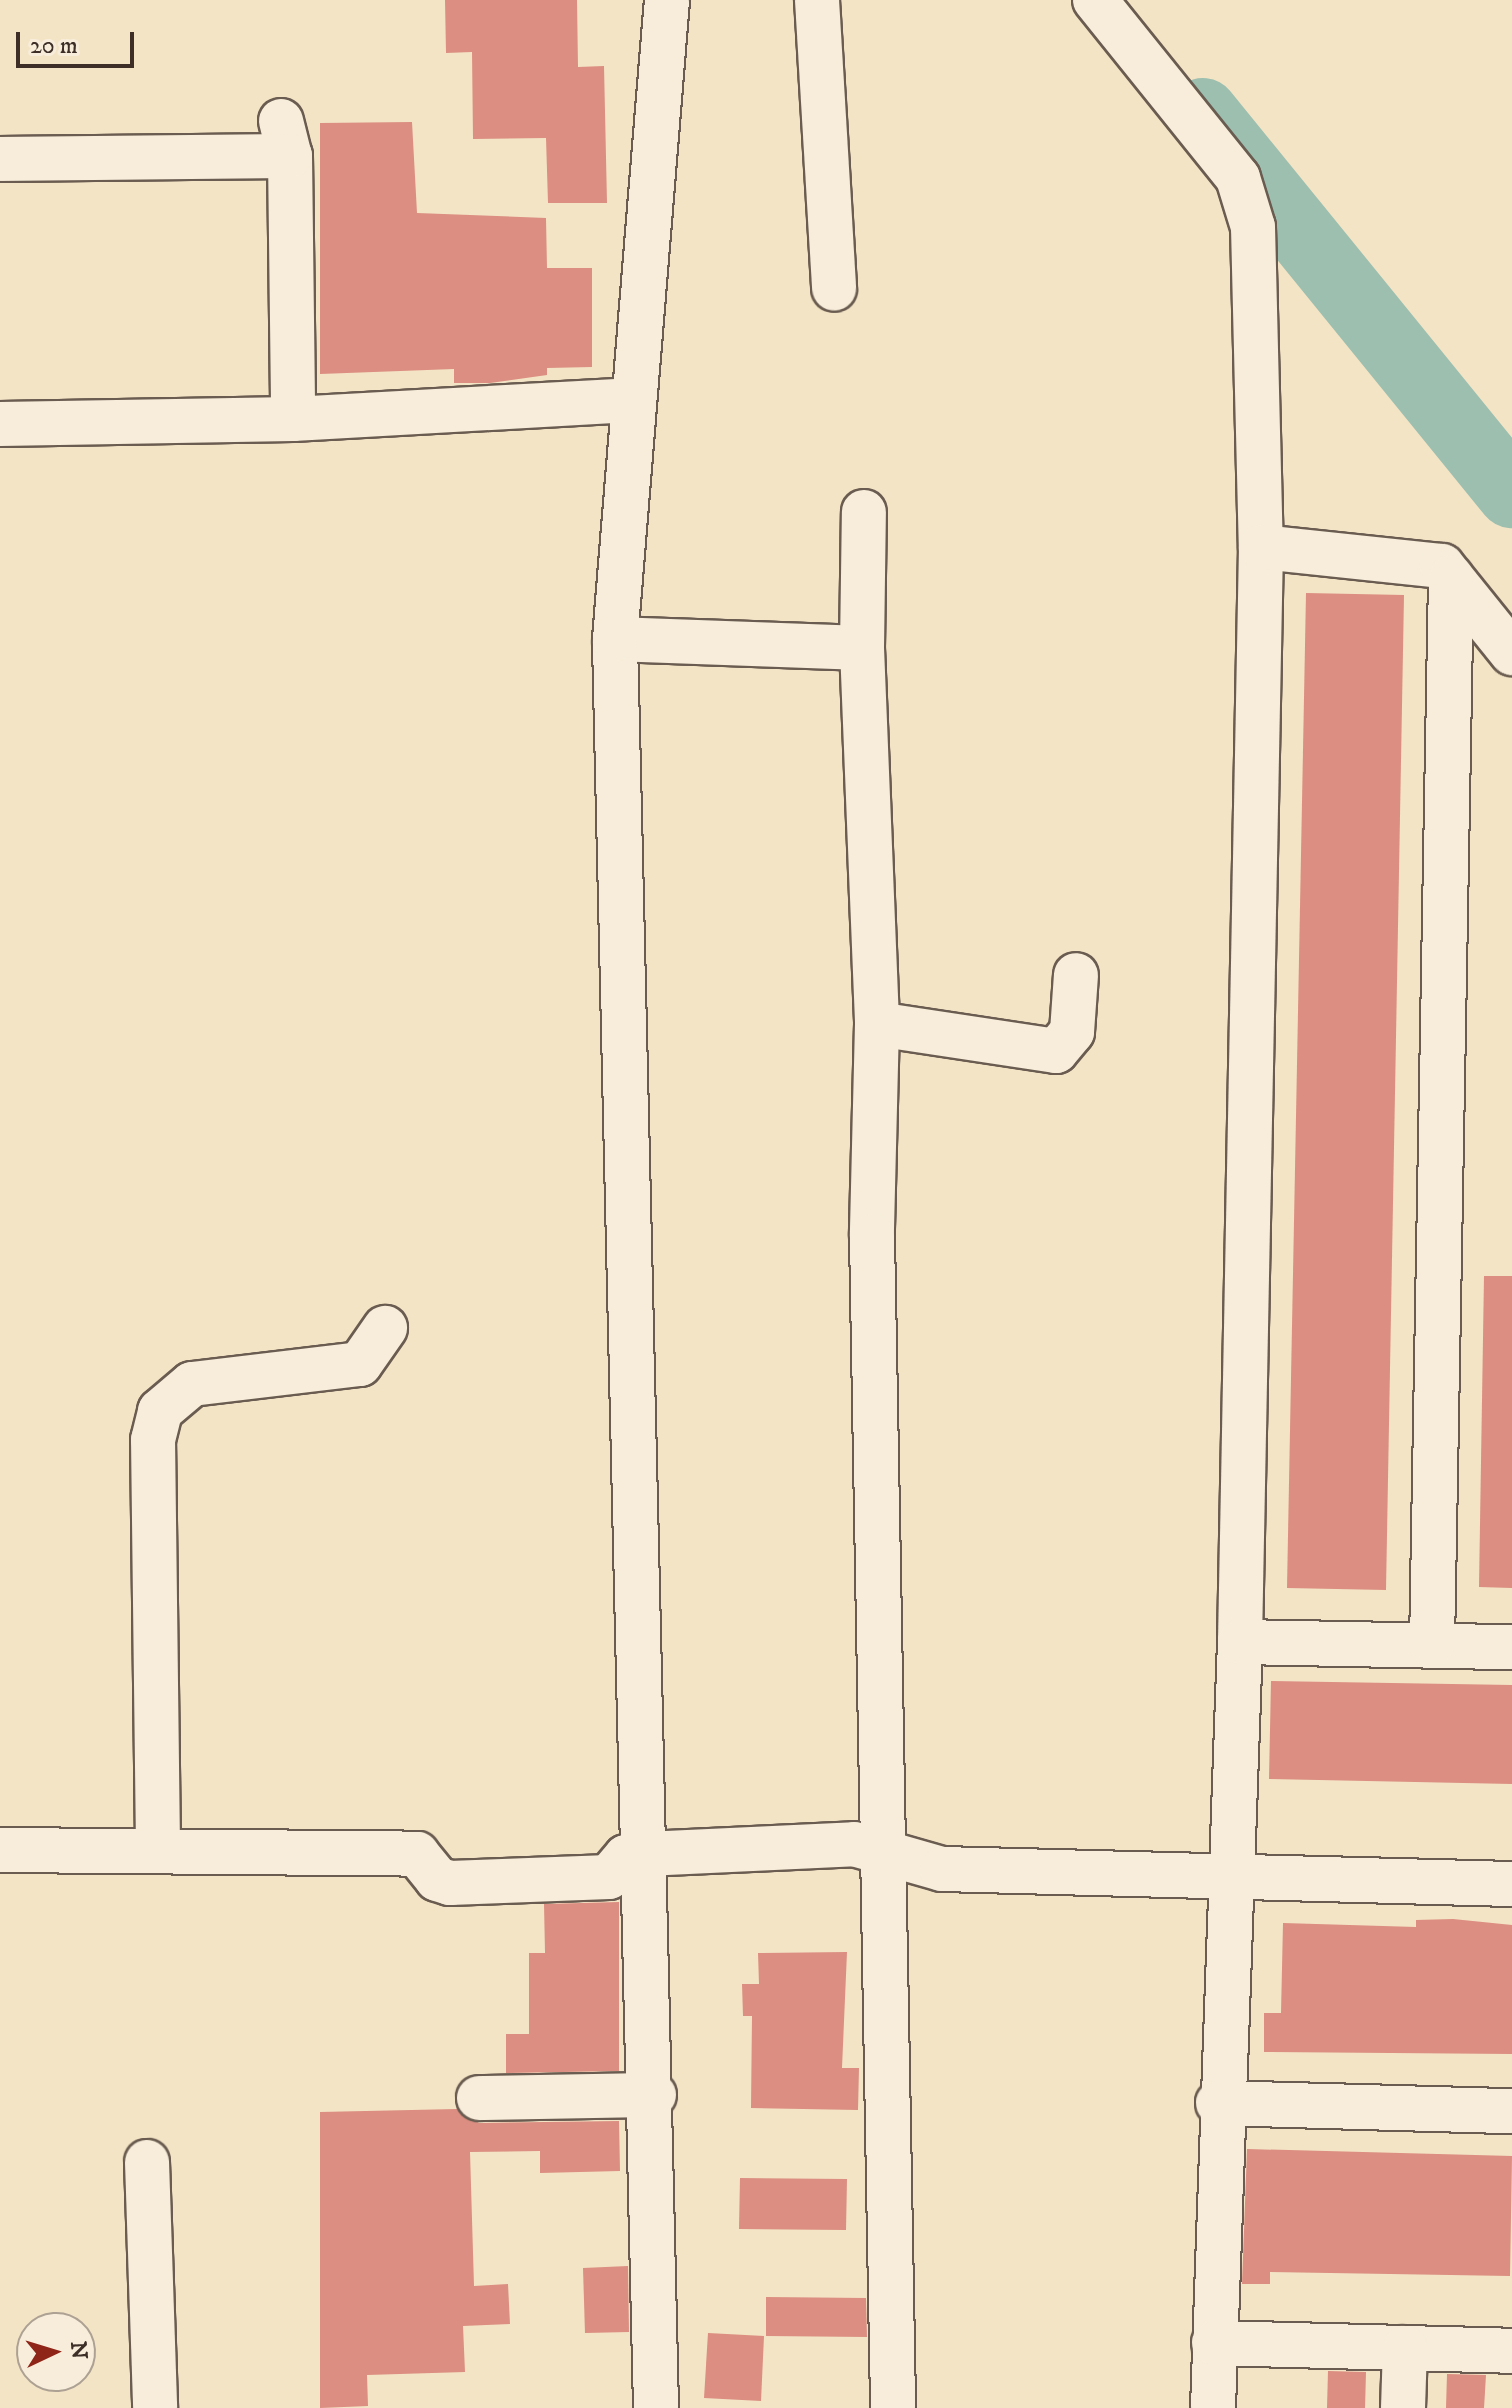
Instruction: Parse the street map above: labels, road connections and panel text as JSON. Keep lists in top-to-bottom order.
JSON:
{
  "scale_bar": "20 m",
  "north": "right"
}
